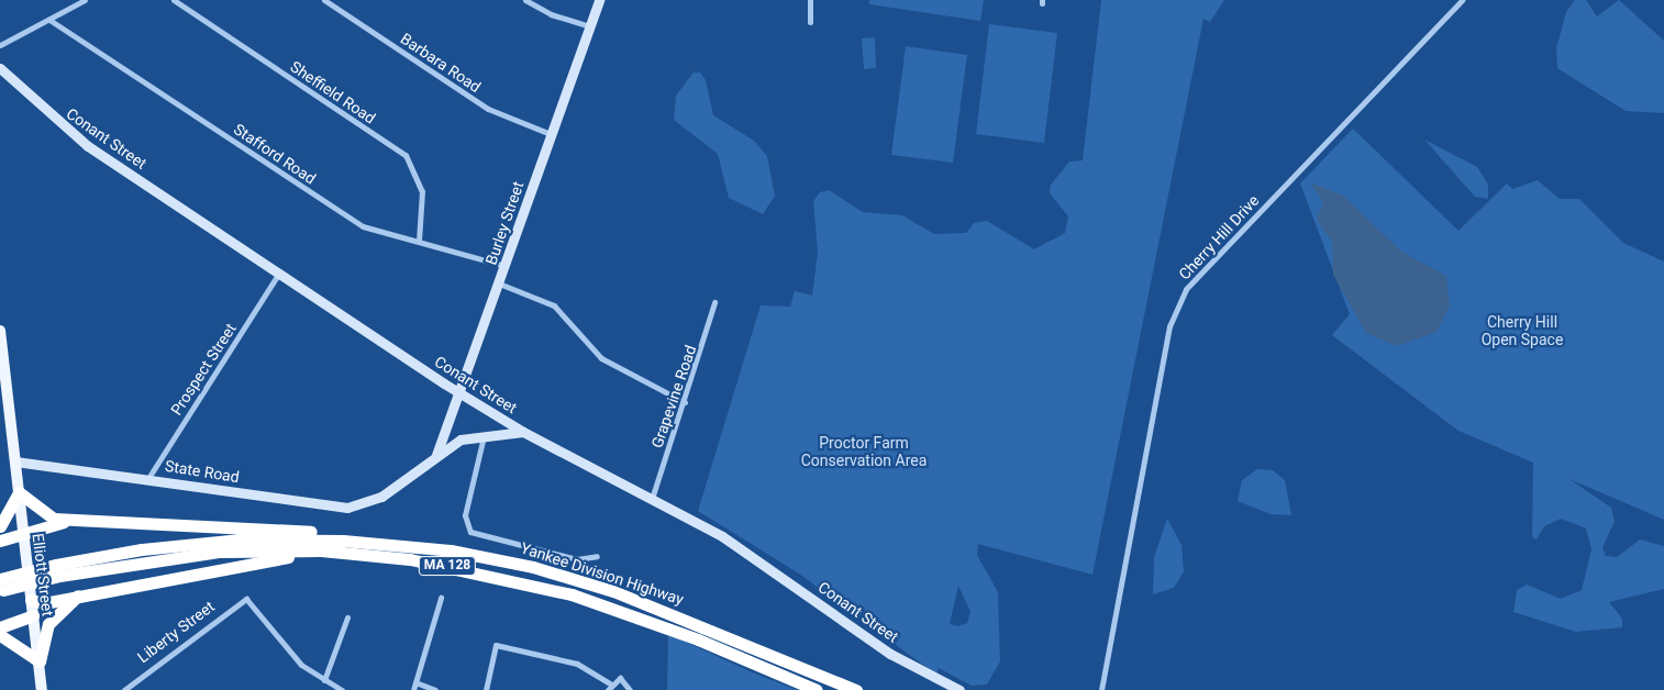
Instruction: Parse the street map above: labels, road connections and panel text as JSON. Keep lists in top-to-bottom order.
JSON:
{
  "streets": {
    "highway": ["MA 128", "Yankee Division Highway"],
    "main road": [
      "Conant Street",
      "Burley Street",
      "State Road",
      "Elliott Street"
    ],
    "street": [
      "Barbara Road",
      "Sheffield Road",
      "Stafford Road",
      "Cherry Hill Drive",
      "Prospect Street",
      "Grapevine Road",
      "Liberty Street"
    ]
  },
  "crossings": [
    ["Barbara Road", "Burley Street"],
    ["Sheffield Road", "Stafford Road"],
    ["Conant Street", "Burley Street"],
    ["Conant Street", "Prospect Street"],
    ["Conant Street", "Grapevine Road"],
    ["Stafford Road", "Burley Street"],
    ["Burley Street", "State Road"],
    ["Prospect Street", "State Road"],
    ["State Road", "Elliott Street"]
  ],
  "parks": ["Cherry Hill Open Space", "Proctor Farm Conservation Area"]
}
